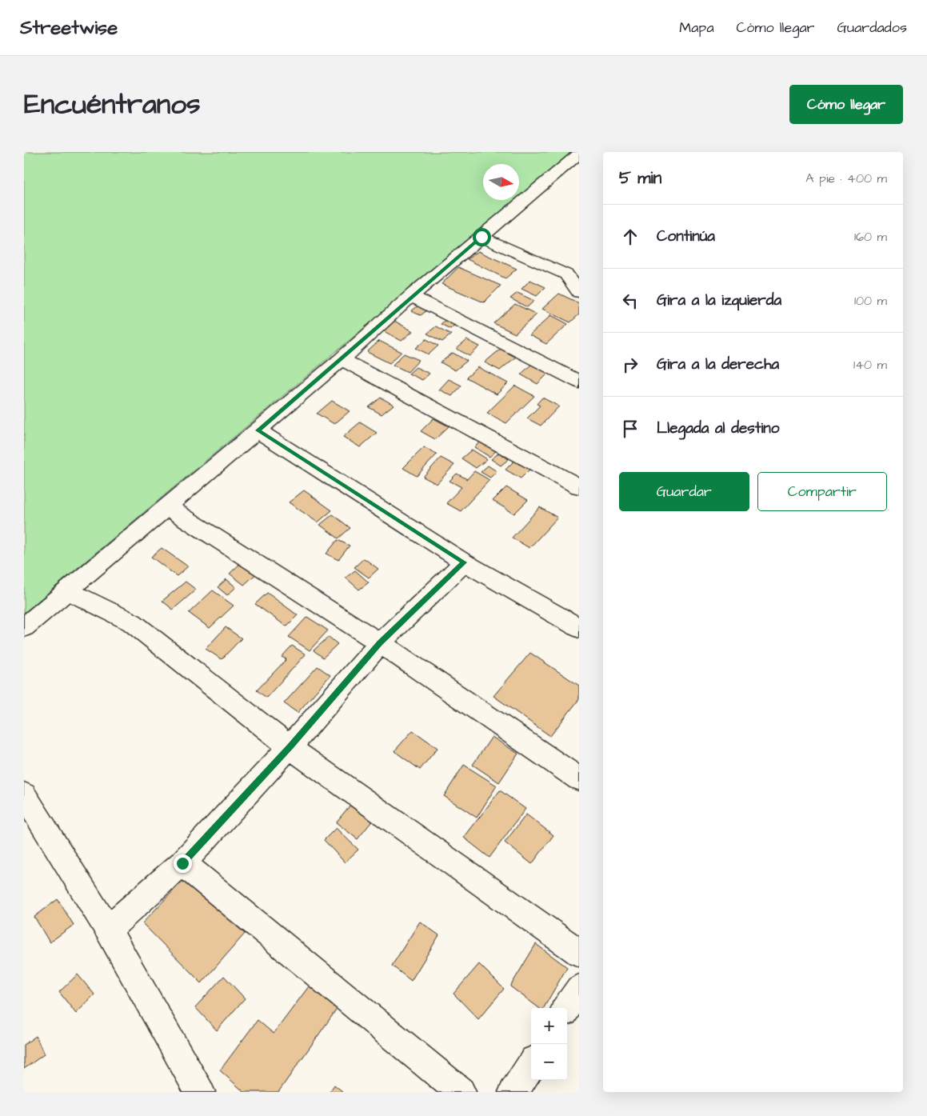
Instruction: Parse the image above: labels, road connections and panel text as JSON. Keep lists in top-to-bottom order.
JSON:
{
  "north": "right",
  "page": {
    "header": "Streetwise",
    "nav": ["Mapa", "Cómo llegar", "Guardados"],
    "title": "Encuéntranos",
    "buttons": [
      "Cómo llegar",
      ["Guardar", "Compartir"]
    ],
    "heading": ["5 min", "A pie · 400 m"],
    "list": [
      ["Continúa", "160 m"],
      ["Gira a la izquierda", "100 m"],
      ["Gira a la derecha", "140 m"],
      "Llegada al destino"
    ],
    "map_buttons": ["+", "−"]
  }
}
